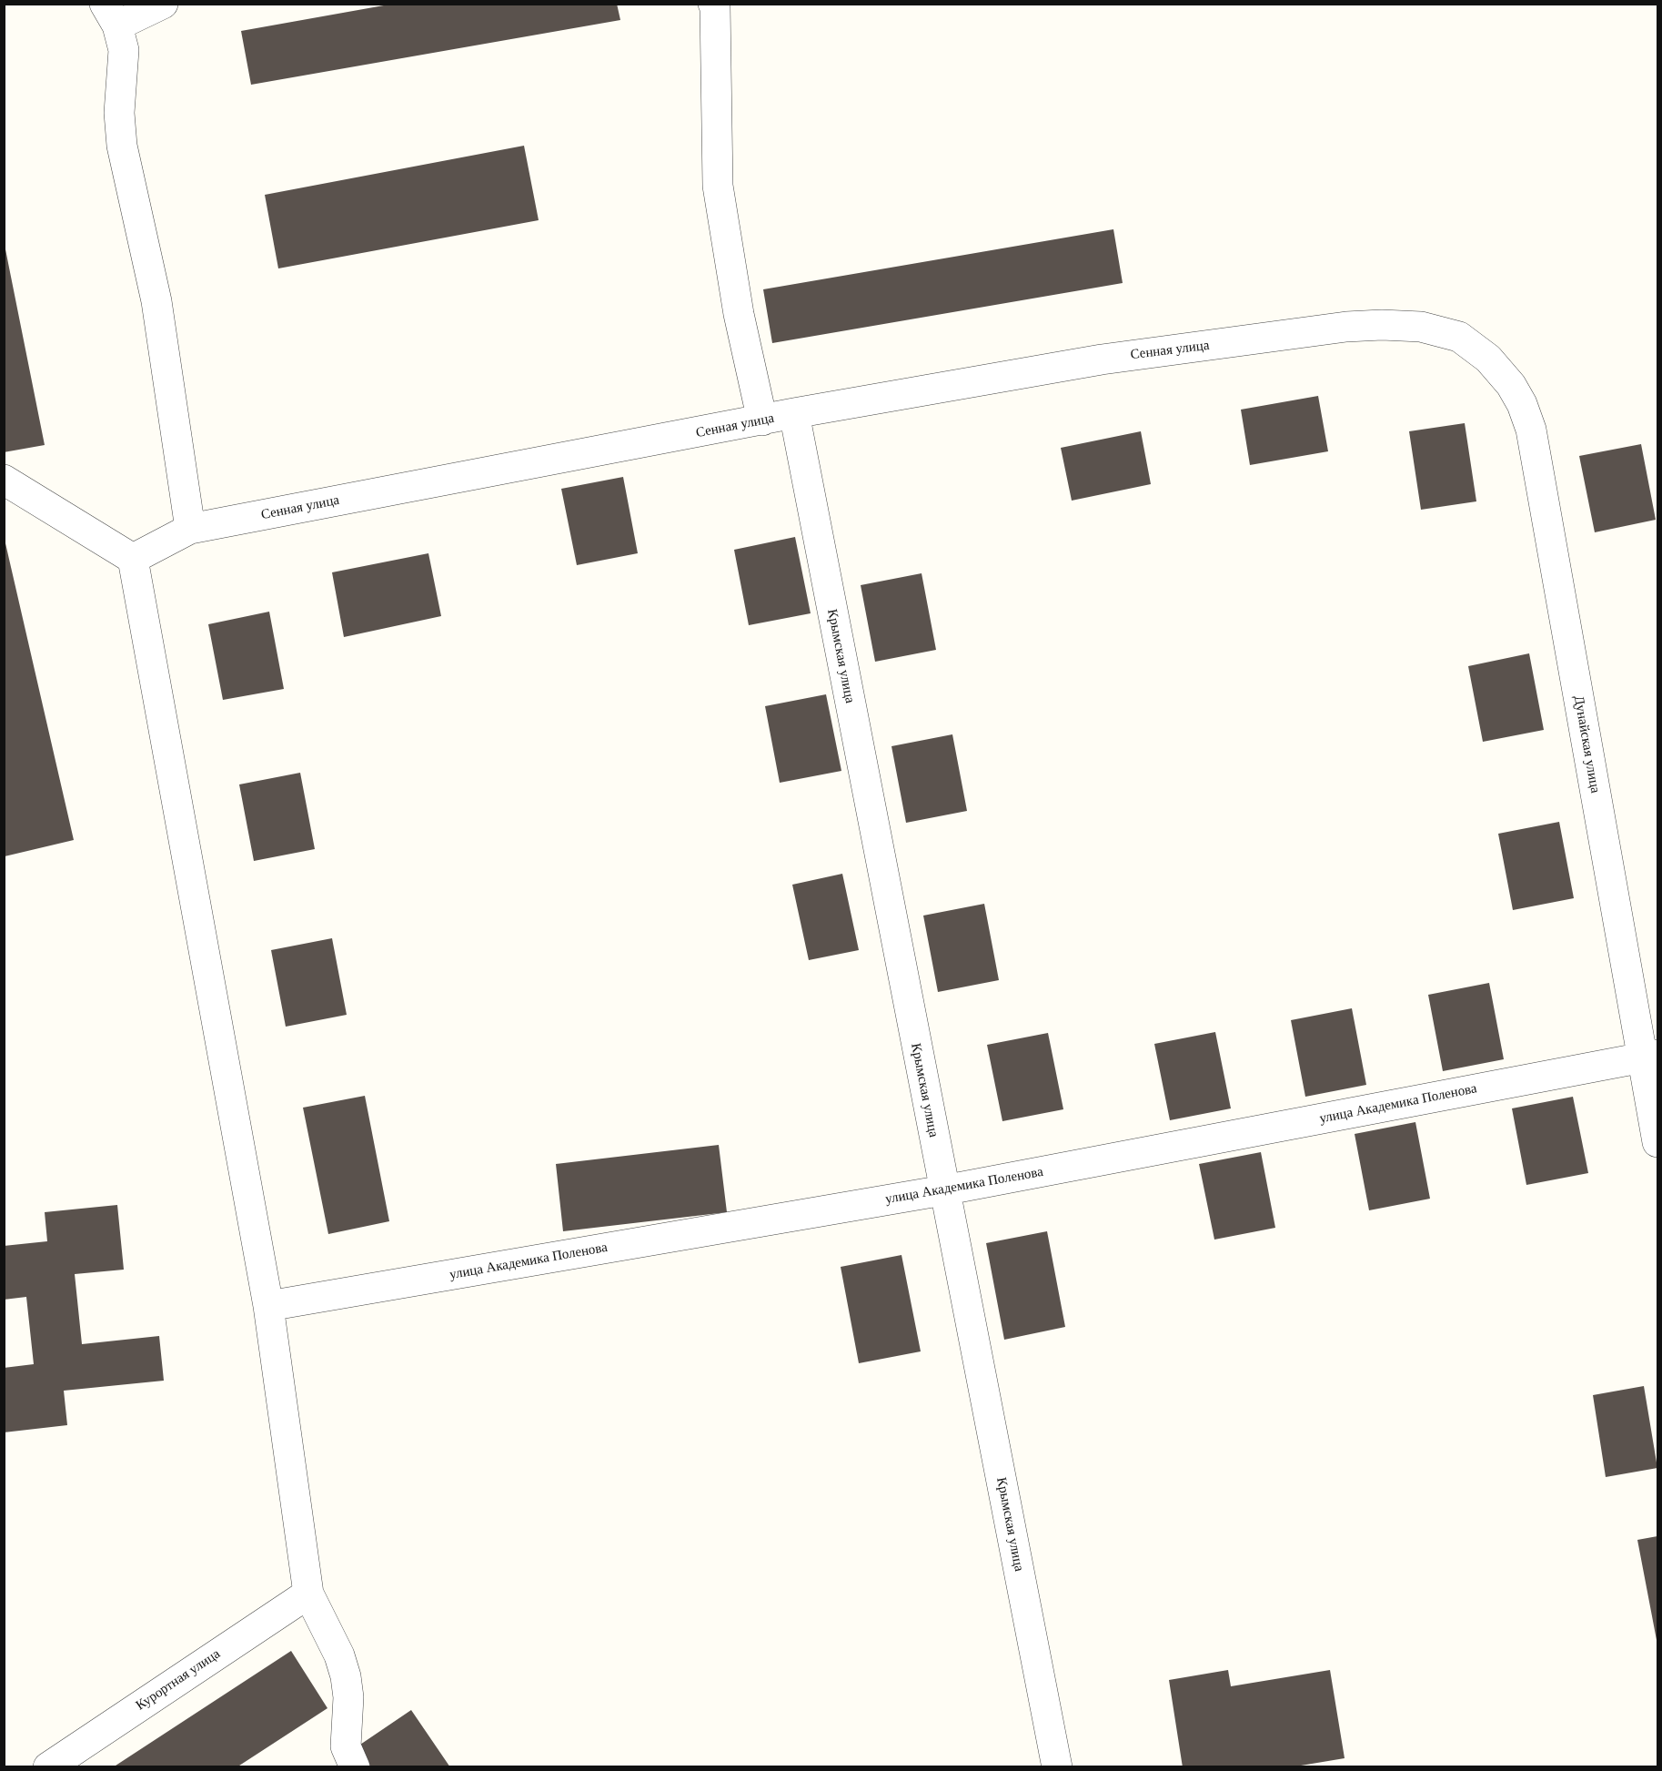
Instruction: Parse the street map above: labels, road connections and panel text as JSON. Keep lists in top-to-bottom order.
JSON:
{
  "streets": {
    "street": [
      "Сенная улица",
      "Крымская улица",
      "Дунайская улица",
      "улица Академика Поленова",
      "Курортная улица"
    ]
  },
  "crossings": [
    ["Сенная улица", "Крымская улица"],
    ["Сенная улица", "Дунайская улица"],
    ["Крымская улица", "улица Академика Поленова"],
    ["Дунайская улица", "улица Академика Поленова"]
  ]
}
